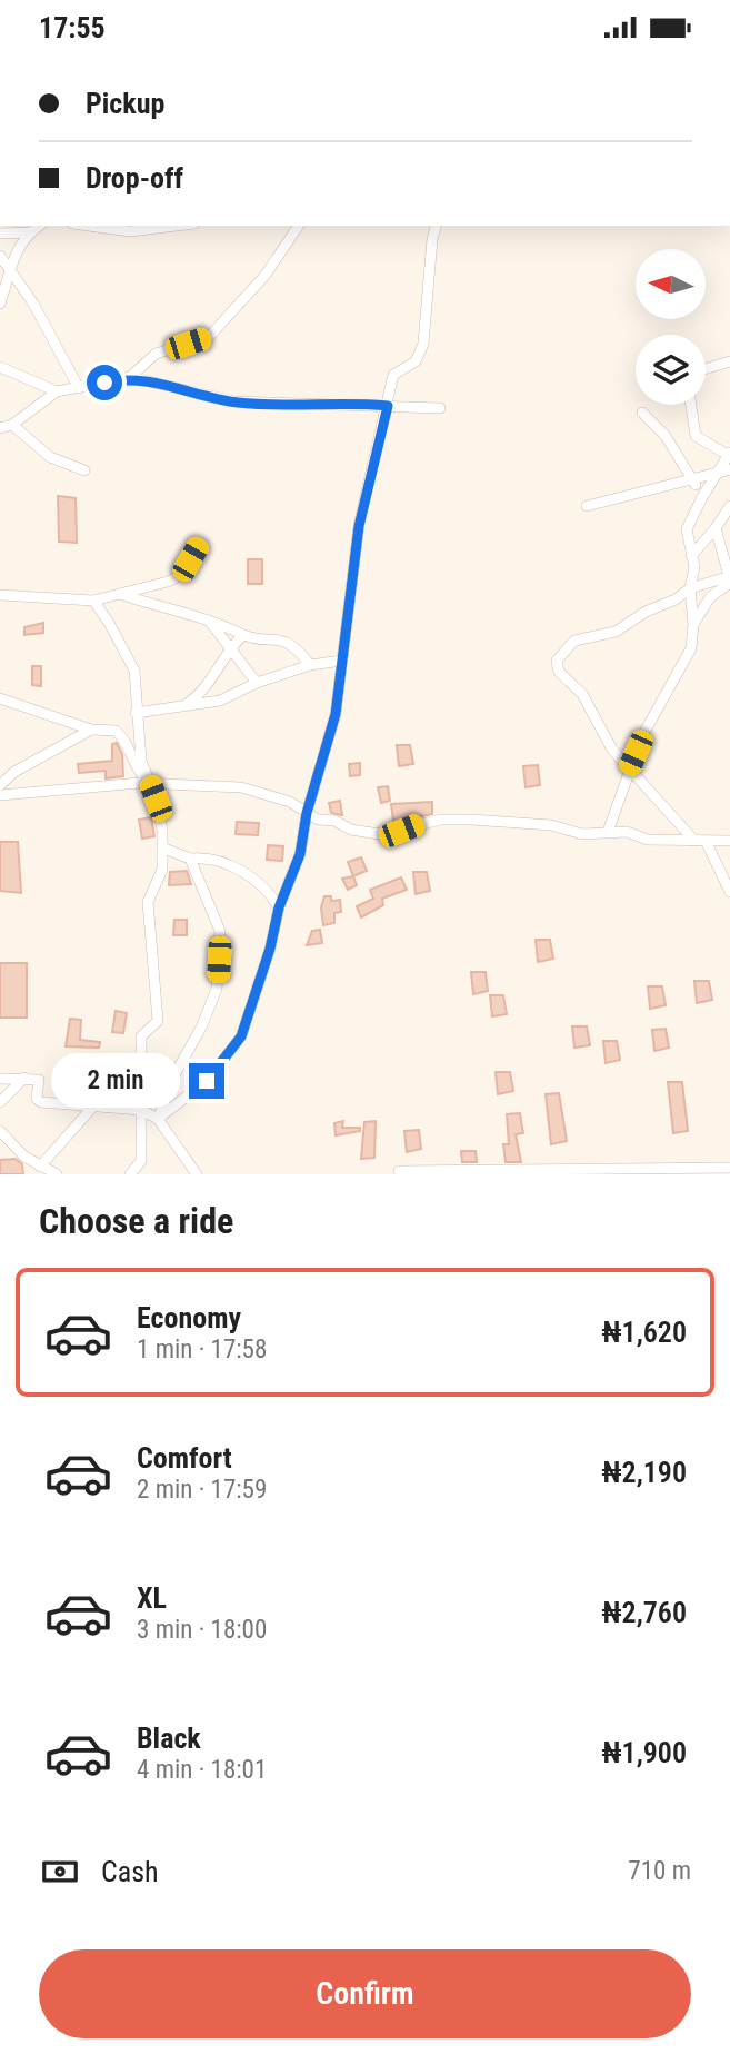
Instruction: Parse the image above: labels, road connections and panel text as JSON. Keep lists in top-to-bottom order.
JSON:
{
  "north": "left",
  "page": {
    "status": "17:55",
    "banner": ["Pickup", "Drop-off"],
    "bubble": "2 min",
    "heading": "Choose a ride",
    "list": [
      {
        "name": "Economy",
        "note": "1 min · 17:58",
        "value": "₦1,620"
      },
      {
        "name": "Comfort",
        "note": "2 min · 17:59",
        "value": "₦2,190"
      },
      {
        "name": "XL",
        "note": "3 min · 18:00",
        "value": "₦2,760"
      },
      {
        "name": "Black",
        "note": "4 min · 18:01",
        "value": "₦1,900"
      }
    ],
    "pay": ["Cash", "710 m"],
    "buttons": "Confirm"
  }
}
